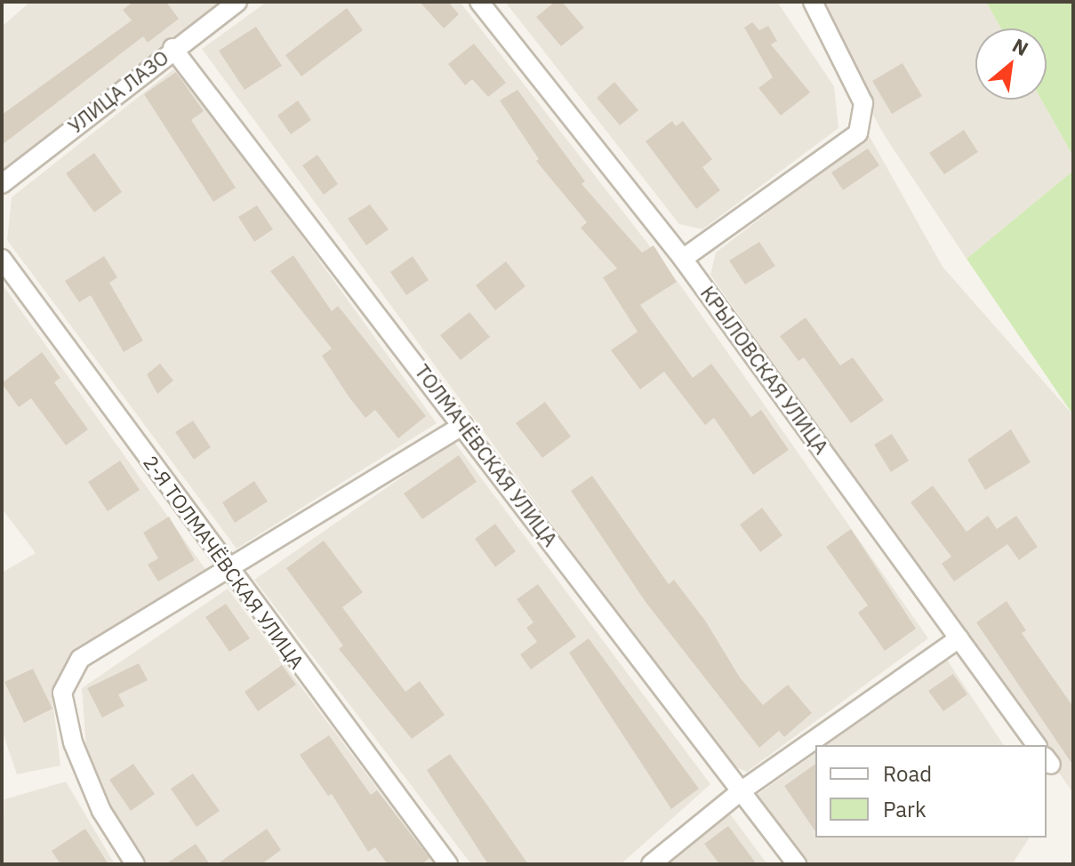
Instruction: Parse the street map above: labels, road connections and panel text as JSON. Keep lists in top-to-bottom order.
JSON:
{
  "streets": {
    "street": [
      "УЛИЦА ЛАЗО",
      "КРЫЛОВСКАЯ УЛИЦА",
      "ТОЛМАЧЁВСКАЯ УЛИЦА",
      "2-Я ТОЛМАЧЁВСКАЯ УЛИЦА"
    ]
  },
  "crossings": [
    ["УЛИЦА ЛАЗО", "ТОЛМАЧЁВСКАЯ УЛИЦА"]
  ],
  "legend": ["Road", "Park"],
  "north": "top right"
}
